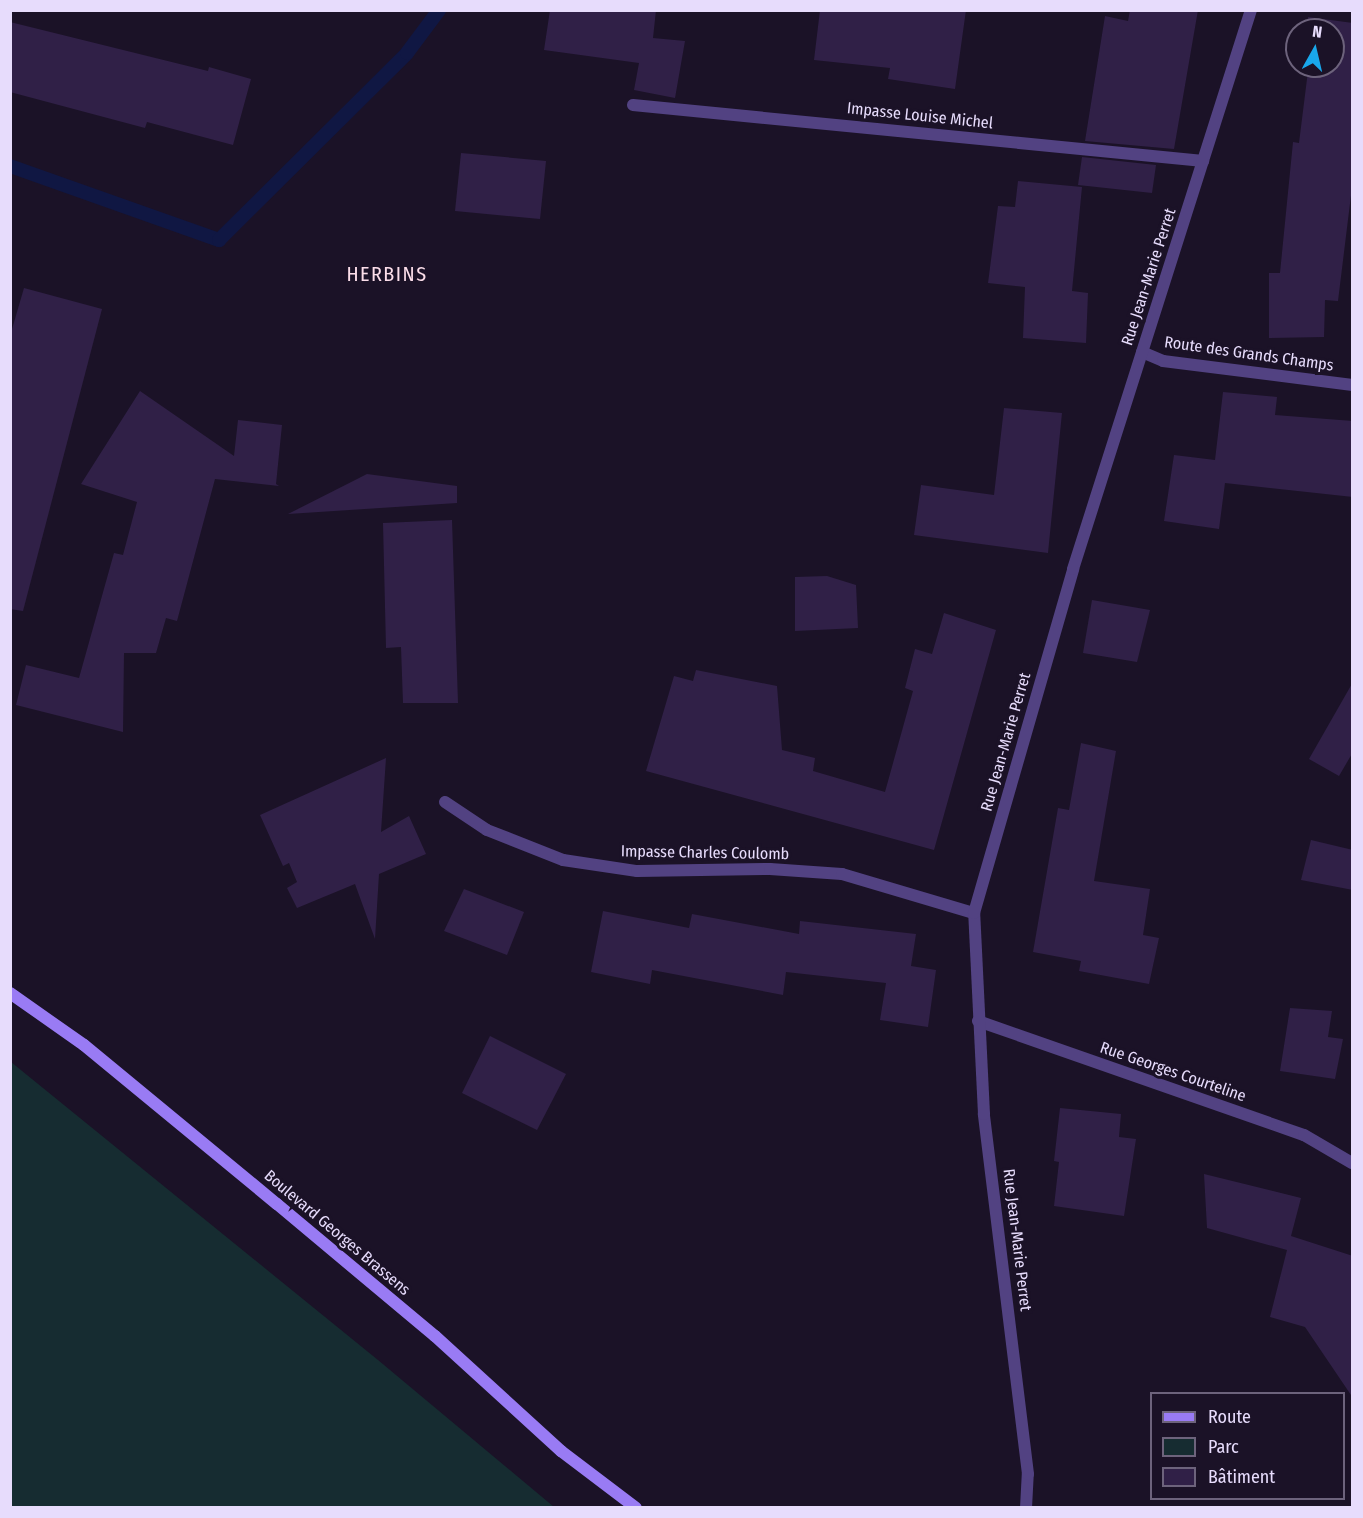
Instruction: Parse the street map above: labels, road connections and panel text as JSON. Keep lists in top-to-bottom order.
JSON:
{
  "streets": {
    "street": [
      "Impasse Louise Michel",
      "Rue Jean-Marie Perret",
      "Route des Grands Champs",
      "Impasse Charles Coulomb",
      "Rue Georges Courteline",
      "Boulevard Georges Brassens"
    ]
  },
  "crossings": [
    ["Impasse Louise Michel", "Rue Jean-Marie Perret"],
    ["Rue Jean-Marie Perret", "Route des Grands Champs"],
    ["Rue Jean-Marie Perret", "Impasse Charles Coulomb"],
    ["Rue Jean-Marie Perret", "Rue Georges Courteline"]
  ],
  "districts": ["HERBINS"],
  "legend": ["Route", "Parc", "Bâtiment"],
  "north": "top"
}
